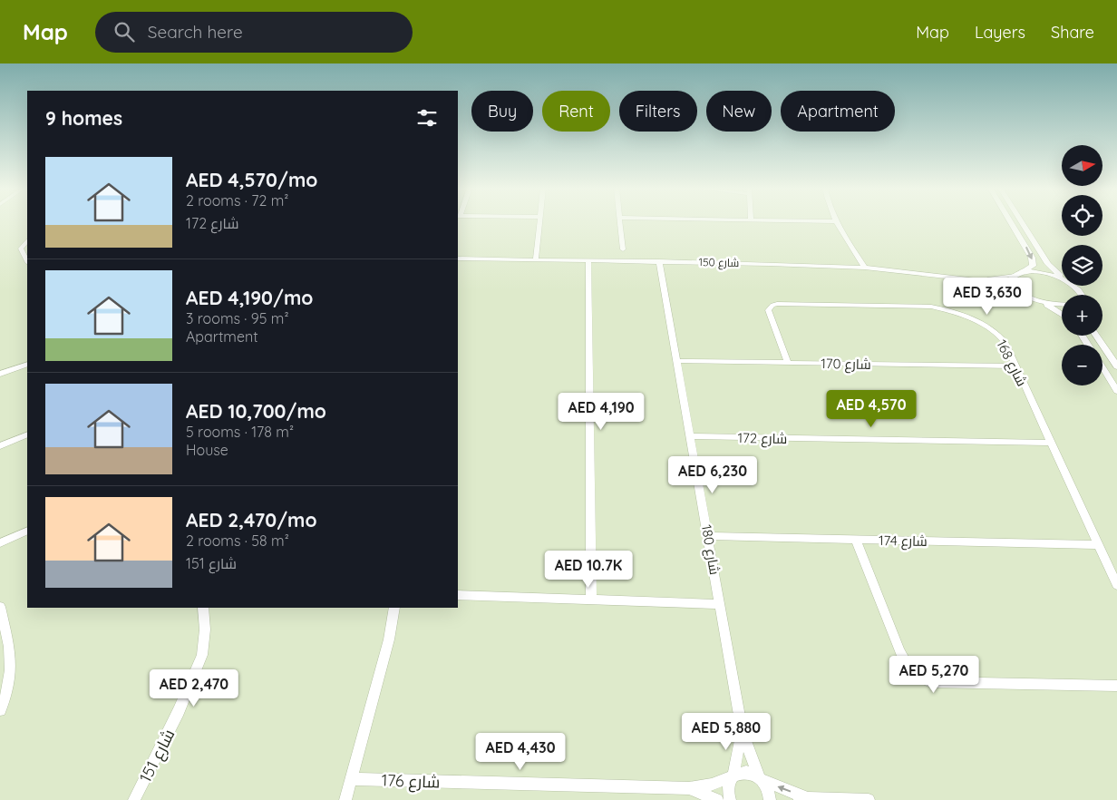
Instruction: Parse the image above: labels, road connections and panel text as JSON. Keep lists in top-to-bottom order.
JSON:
{
  "streets": {
    "street": [
      "شارع 150",
      "شارع 168",
      "شارع 170",
      "شارع 172",
      "شارع 174",
      "شارع 180",
      "شارع 151",
      "شارع 176"
    ]
  },
  "crossings": [
    ["شارع 150", "شارع 180"],
    ["شارع 168", "شارع 170"],
    ["شارع 168", "شارع 172"],
    ["شارع 168", "شارع 174"],
    ["شارع 170", "شارع 180"],
    ["شارع 172", "شارع 180"],
    ["شارع 174", "شارع 180"],
    ["شارع 180", "شارع 176"]
  ],
  "north": "right",
  "page": {
    "header": "Map",
    "search": "Search here",
    "nav": ["Map", "Layers", "Share"],
    "chip": [
      "Buy",
      "Rent",
      "Filters",
      "New",
      "Apartment"
    ],
    "heading": "9 homes",
    "map_buttons": ["+", "−"],
    "list": [
      {
        "name": "AED 4,570/mo",
        "note": "2 rooms · 72 m² · شارع 172"
      },
      {
        "name": "AED 4,190/mo",
        "note": "3 rooms · 95 m² · Apartment"
      },
      {
        "name": "AED 10,700/mo",
        "note": "5 rooms · 178 m² · House"
      },
      {
        "name": "AED 2,470/mo",
        "note": "2 rooms · 58 m² · شارع 151"
      }
    ],
    "price": [
      "AED 3,630",
      "AED 4,570",
      "AED 4,190",
      "AED 6,230",
      "AED 10.7K",
      "AED 5,270",
      "AED 2,470",
      "AED 5,880",
      "AED 4,430"
    ]
  }
}
